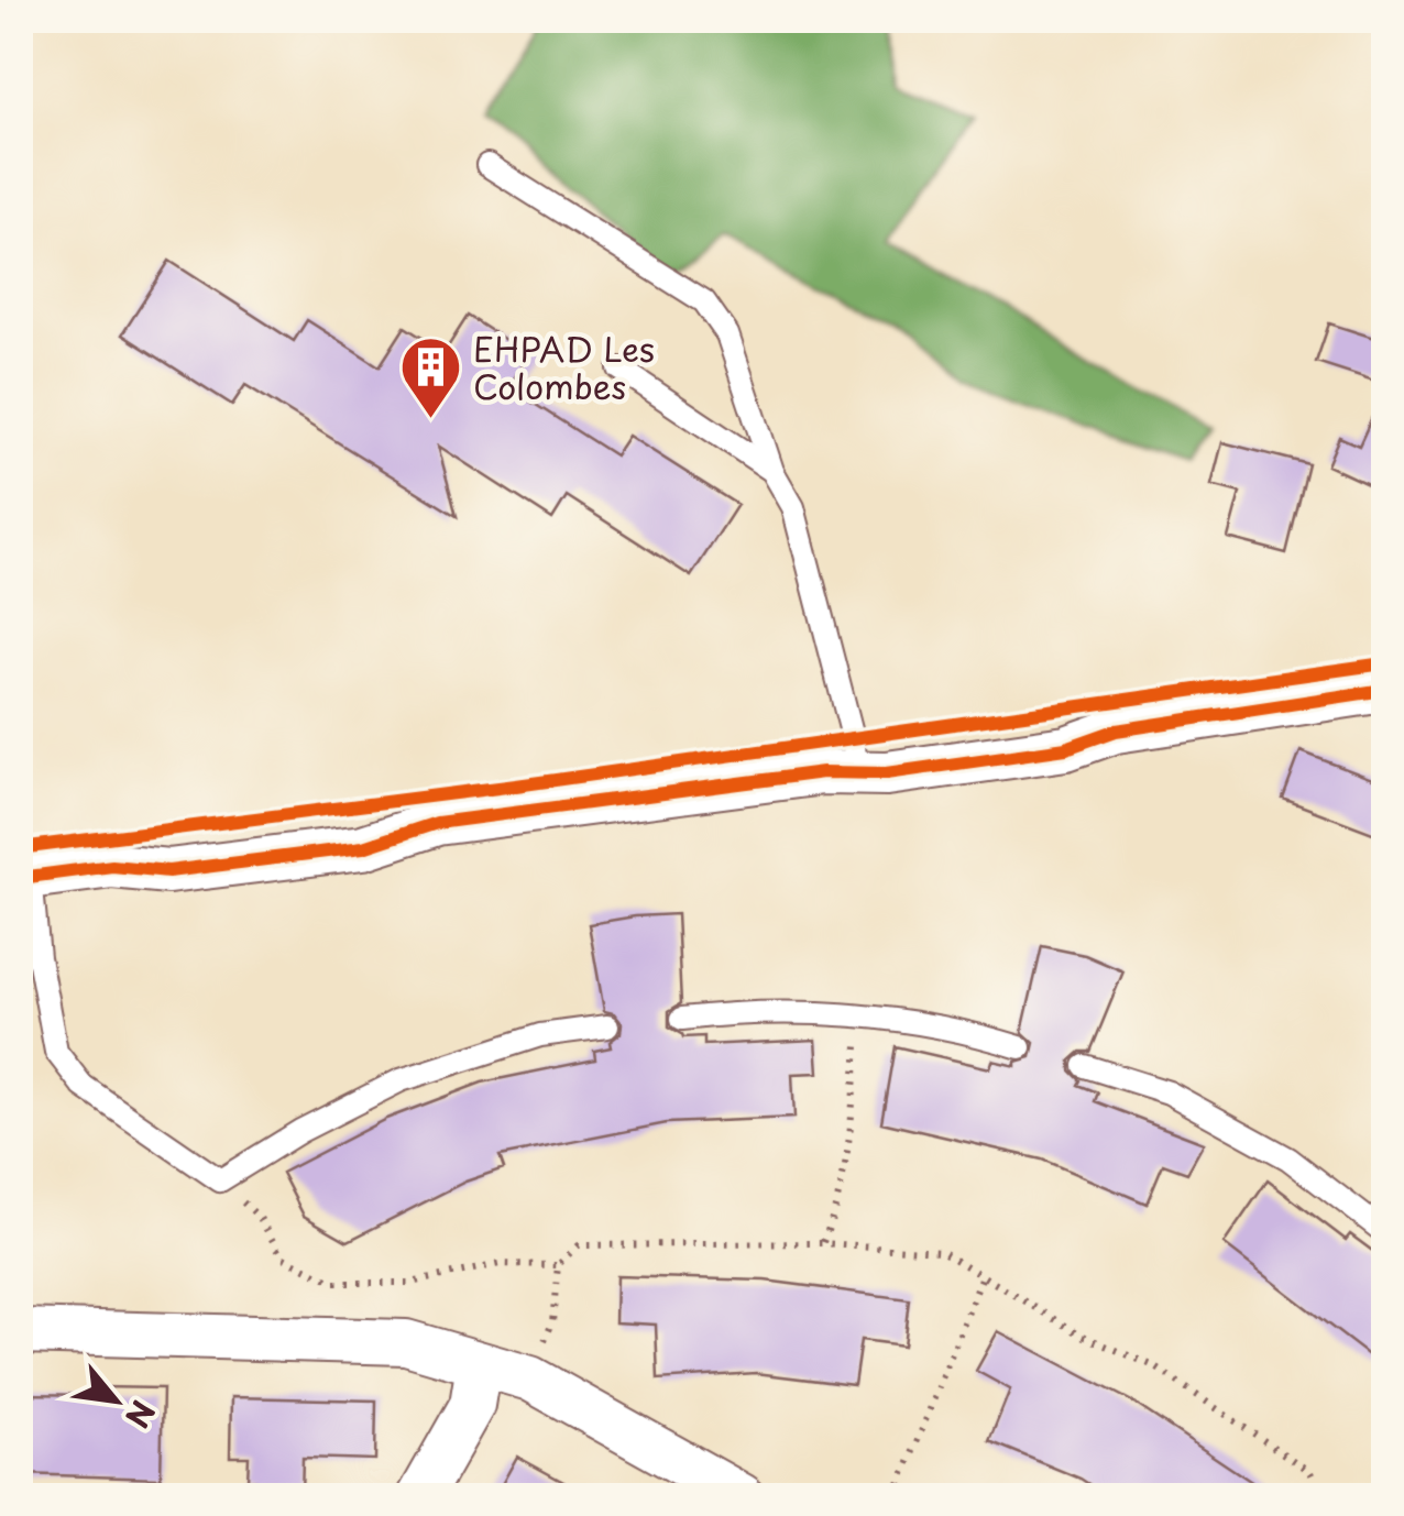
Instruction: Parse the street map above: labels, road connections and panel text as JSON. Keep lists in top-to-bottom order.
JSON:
{
  "places": {
    "building": ["EHPAD Les Colombes"]
  },
  "north": "bottom right"
}
